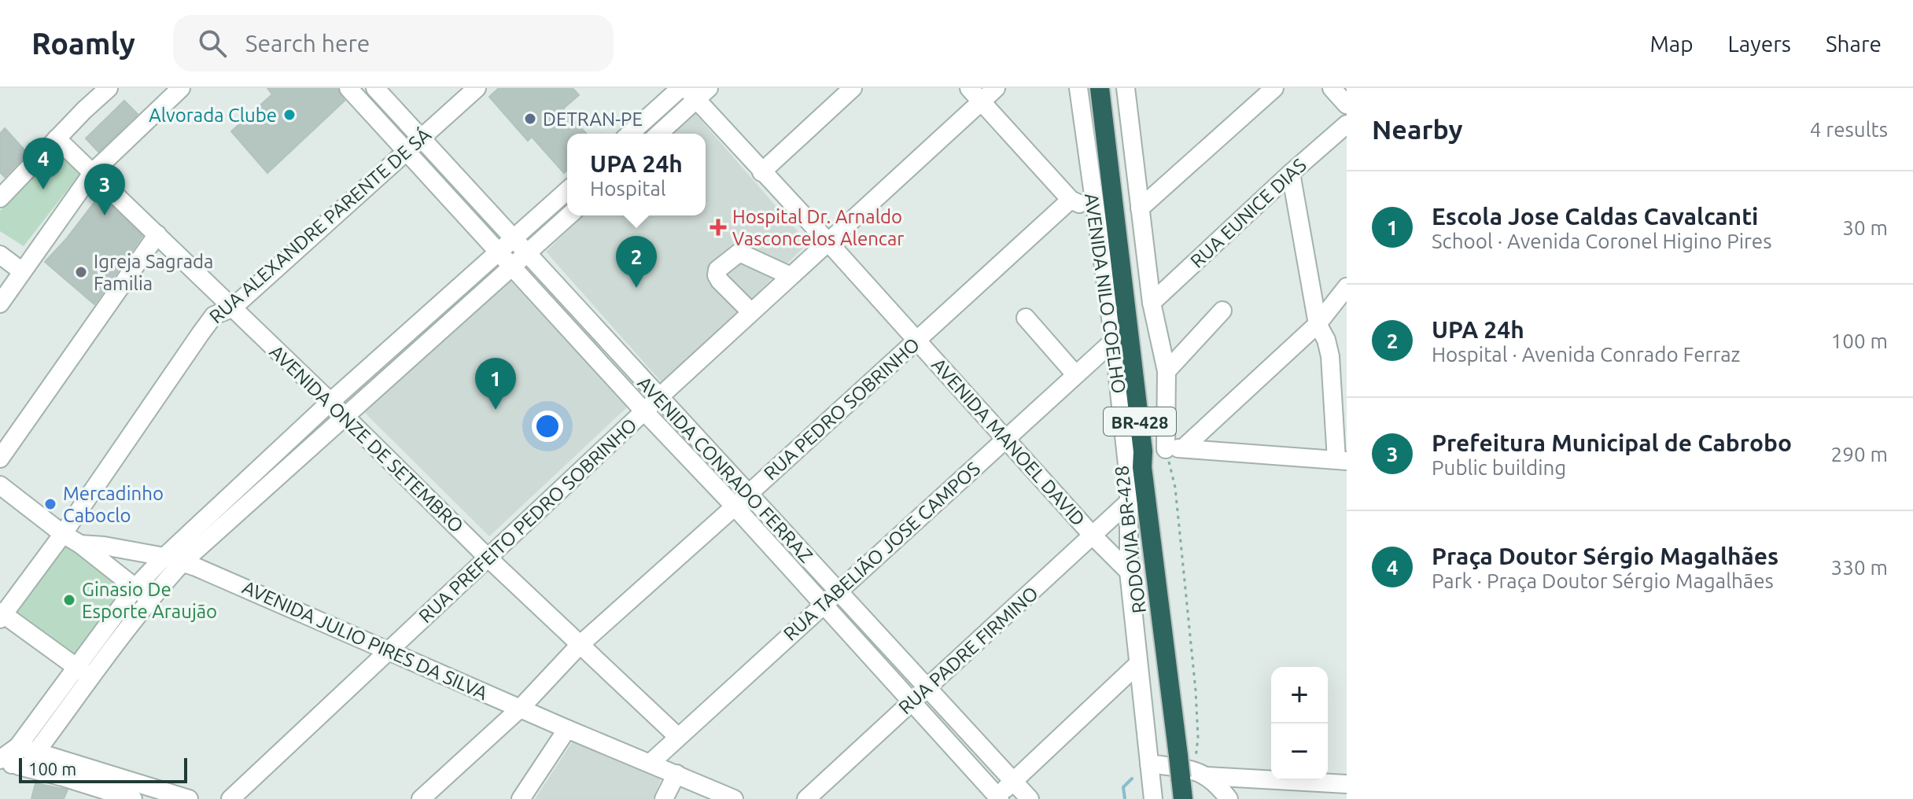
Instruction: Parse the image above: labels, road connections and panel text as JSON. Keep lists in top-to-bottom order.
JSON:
{
  "streets": {
    "highway": ["BR-428", "RODOVIA BR-428"],
    "street": [
      "RUA EUNICE DIAS",
      "RUA ALEXANDRE PARENTE DE SÁ",
      "AVENIDA NILO COELHO",
      "RUA PEDRO SOBRINHO",
      "AVENIDA ONZE DE SETEMBRO",
      "AVENIDA MANOEL DAVID",
      "AVENIDA CONRADO FERRAZ",
      "RUA PREFEITO PEDRO SOBRINHO",
      "RUA TABELIÃO JOSE CAMPOS",
      "AVENIDA JULIO PIRES DA SILVA",
      "RUA PADRE FIRMINO"
    ]
  },
  "crossings": [
    ["RUA ALEXANDRE PARENTE DE SÁ", "AVENIDA ONZE DE SETEMBRO"],
    ["RUA ALEXANDRE PARENTE DE SÁ", "AVENIDA CONRADO FERRAZ"],
    ["RUA ALEXANDRE PARENTE DE SÁ", "AVENIDA JULIO PIRES DA SILVA"],
    ["AVENIDA NILO COELHO", "AVENIDA MANOEL DAVID"],
    ["AVENIDA NILO COELHO", "RUA TABELIÃO JOSE CAMPOS"],
    ["AVENIDA NILO COELHO", "RUA PADRE FIRMINO"],
    ["RUA PEDRO SOBRINHO", "AVENIDA ONZE DE SETEMBRO"],
    ["RUA PEDRO SOBRINHO", "AVENIDA MANOEL DAVID"],
    ["RUA PEDRO SOBRINHO", "AVENIDA CONRADO FERRAZ"],
    ["RUA PEDRO SOBRINHO", "AVENIDA JULIO PIRES DA SILVA"],
    ["AVENIDA ONZE DE SETEMBRO", "RUA PREFEITO PEDRO SOBRINHO"],
    ["AVENIDA ONZE DE SETEMBRO", "RUA TABELIÃO JOSE CAMPOS"],
    ["AVENIDA MANOEL DAVID", "RUA PREFEITO PEDRO SOBRINHO"],
    ["AVENIDA MANOEL DAVID", "RUA TABELIÃO JOSE CAMPOS"],
    ["AVENIDA MANOEL DAVID", "RUA PADRE FIRMINO"],
    ["AVENIDA CONRADO FERRAZ", "RUA PREFEITO PEDRO SOBRINHO"],
    ["AVENIDA CONRADO FERRAZ", "RUA TABELIÃO JOSE CAMPOS"],
    ["AVENIDA CONRADO FERRAZ", "RUA PADRE FIRMINO"],
    ["RUA PREFEITO PEDRO SOBRINHO", "AVENIDA JULIO PIRES DA SILVA"],
    ["RUA TABELIÃO JOSE CAMPOS", "AVENIDA JULIO PIRES DA SILVA"]
  ],
  "places": {
    "other": [
      "Alvorada Clube",
      "DETRAN-PE",
      "Igreja Sagrada Familia",
      "Mercadinho Caboclo",
      "Ginasio De Esporte Araujão"
    ],
    "health": ["Hospital Dr. Arnaldo Vasconcelos Alencar"]
  },
  "scale_bar": "100 m",
  "page": {
    "header": "Roamly",
    "search": "Search here",
    "nav": ["Map", "Layers", "Share"],
    "heading": ["Nearby", "4 results"],
    "popup": ["UPA 24h", "Hospital"],
    "pins": [
      "4",
      "3",
      "2",
      "1"
    ],
    "list": [
      {
        "mark": "1",
        "name": "Escola Jose Caldas Cavalcanti",
        "note": "School · Avenida Coronel Higino Pires",
        "value": "30 m"
      },
      {
        "mark": "2",
        "name": "UPA 24h",
        "note": "Hospital · Avenida Conrado Ferraz",
        "value": "100 m"
      },
      {
        "mark": "3",
        "name": "Prefeitura Municipal de Cabrobo",
        "note": "Public building",
        "value": "290 m"
      },
      {
        "mark": "4",
        "name": "Praça Doutor Sérgio Magalhães",
        "note": "Park · Praça Doutor Sérgio Magalhães",
        "value": "330 m"
      }
    ],
    "map_buttons": ["+", "−"],
    "scale": "100 m"
  }
}
